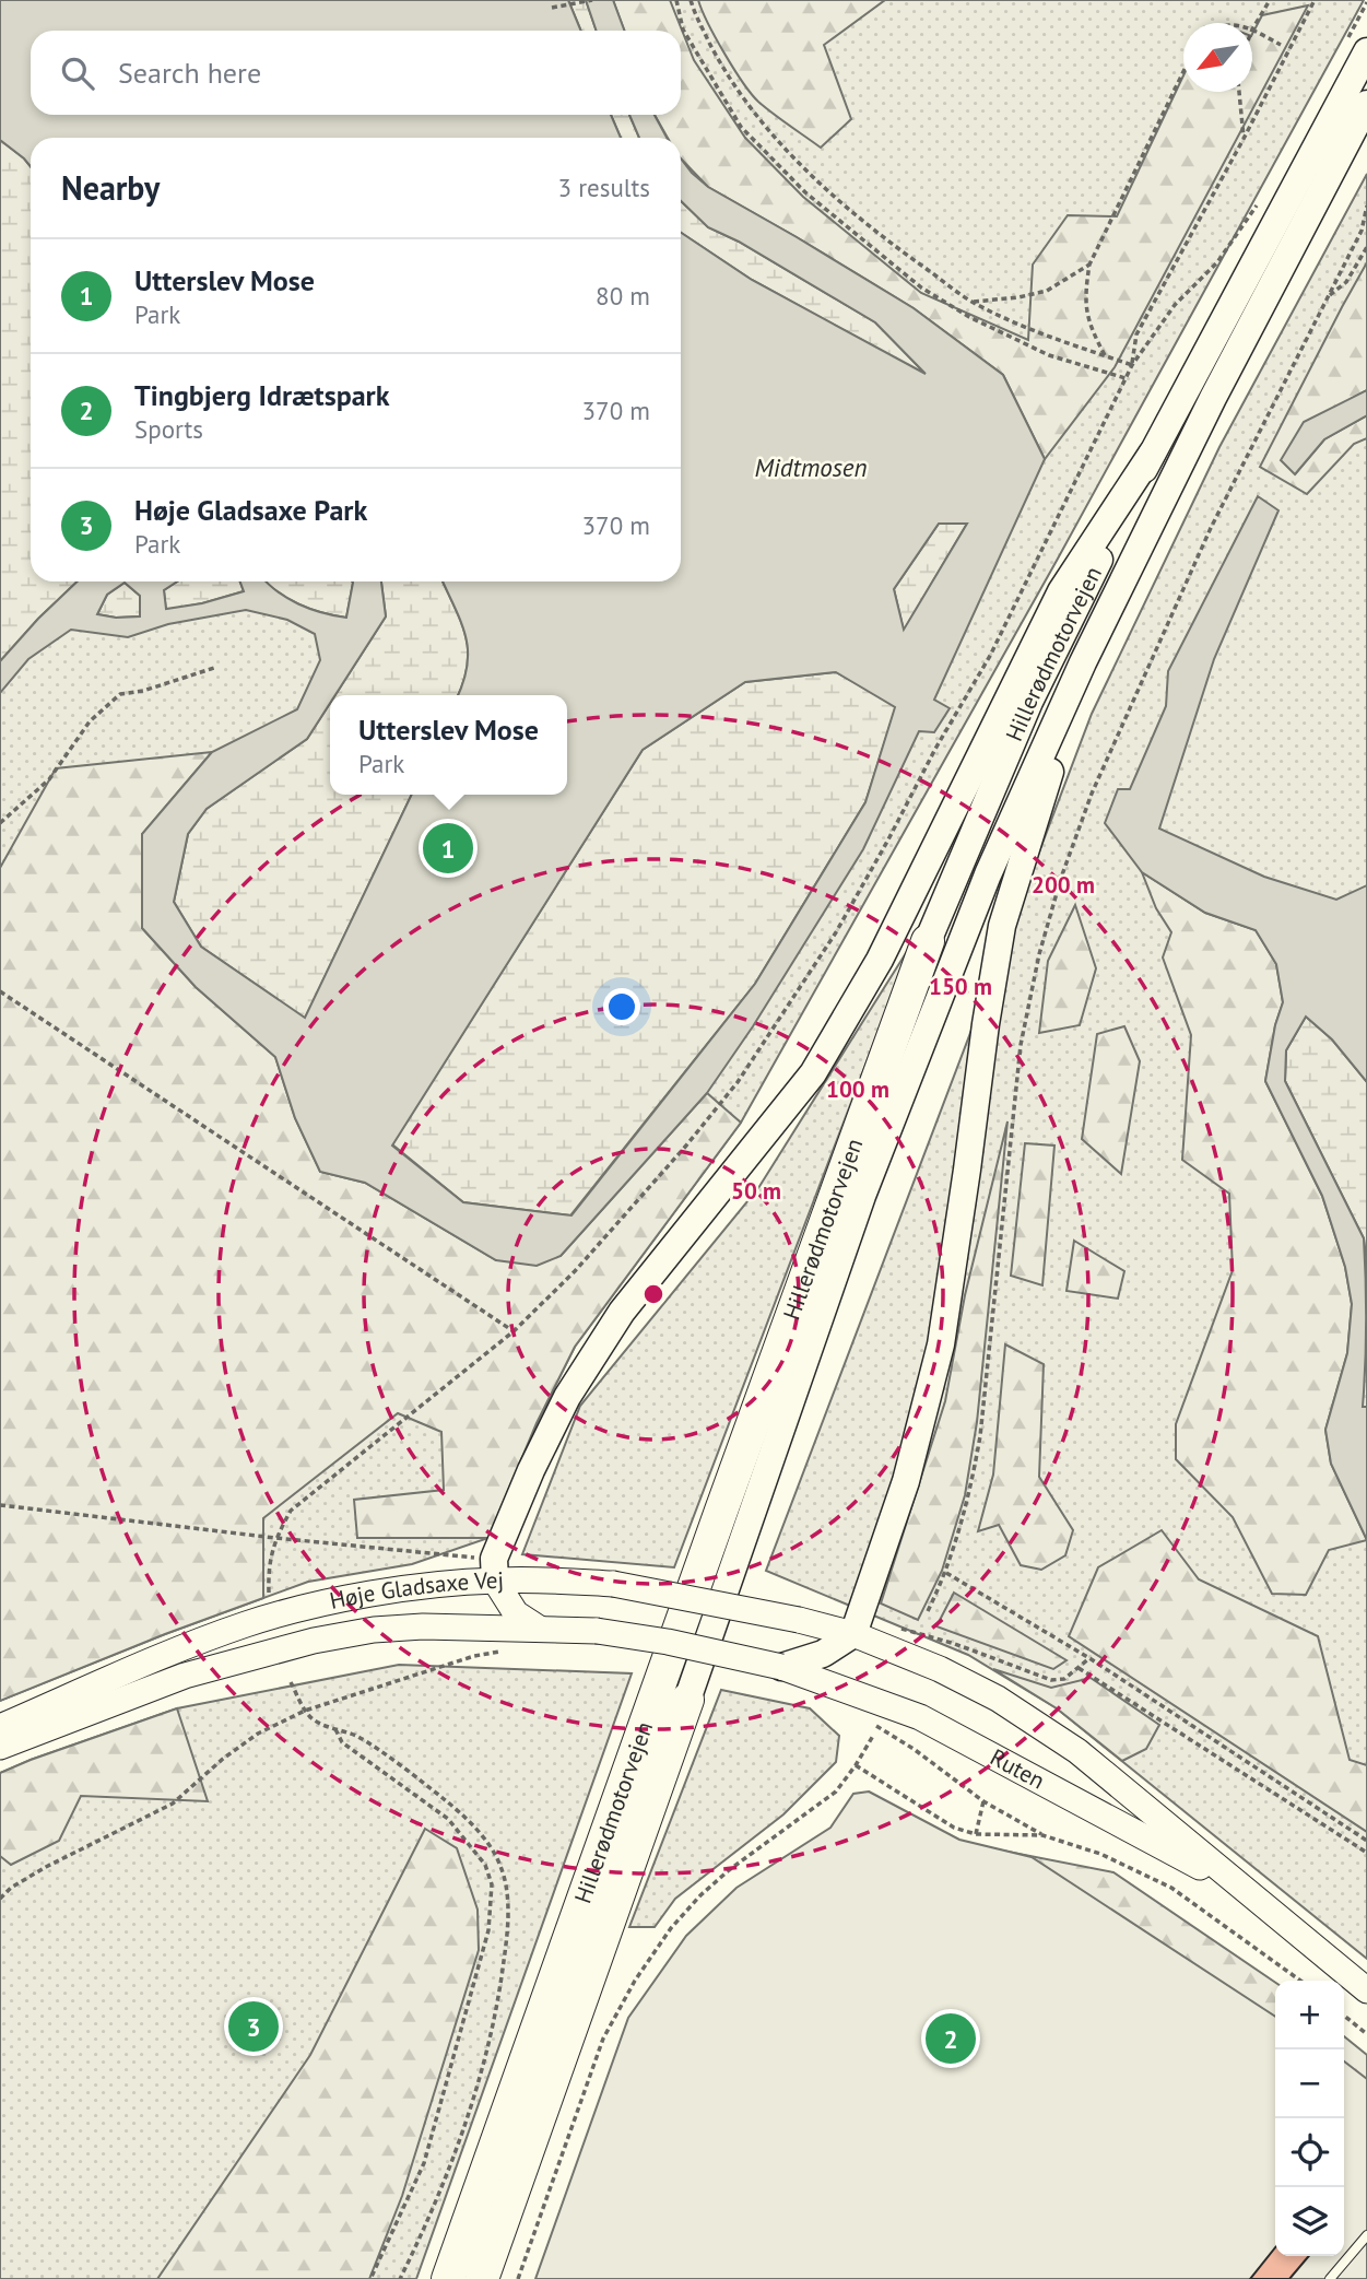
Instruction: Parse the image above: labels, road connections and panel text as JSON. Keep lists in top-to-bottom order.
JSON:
{
  "streets": {
    "highway": ["Hillerødmotorvejen"],
    "street": ["Høje Gladsaxe Vej", "Ruten"]
  },
  "crossings": [
    ["Høje Gladsaxe Vej", "Ruten"]
  ],
  "water": ["Midtmosen"],
  "north": "bottom left",
  "page": {
    "search": "Search here",
    "heading": ["Nearby", "3 results"],
    "list": [
      {
        "mark": "1",
        "name": "Utterslev Mose",
        "note": "Park",
        "value": "80 m"
      },
      {
        "mark": "2",
        "name": "Tingbjerg Idrætspark",
        "note": "Sports",
        "value": "370 m"
      },
      {
        "mark": "3",
        "name": "Høje Gladsaxe Park",
        "note": "Park",
        "value": "370 m"
      }
    ],
    "popup": ["Utterslev Mose", "Park"],
    "pins": ["1", "3", "2"],
    "map_buttons": ["+", "−"]
  },
  "rings": [
    "200 m",
    "150 m",
    "100 m",
    "50 m"
  ]
}
